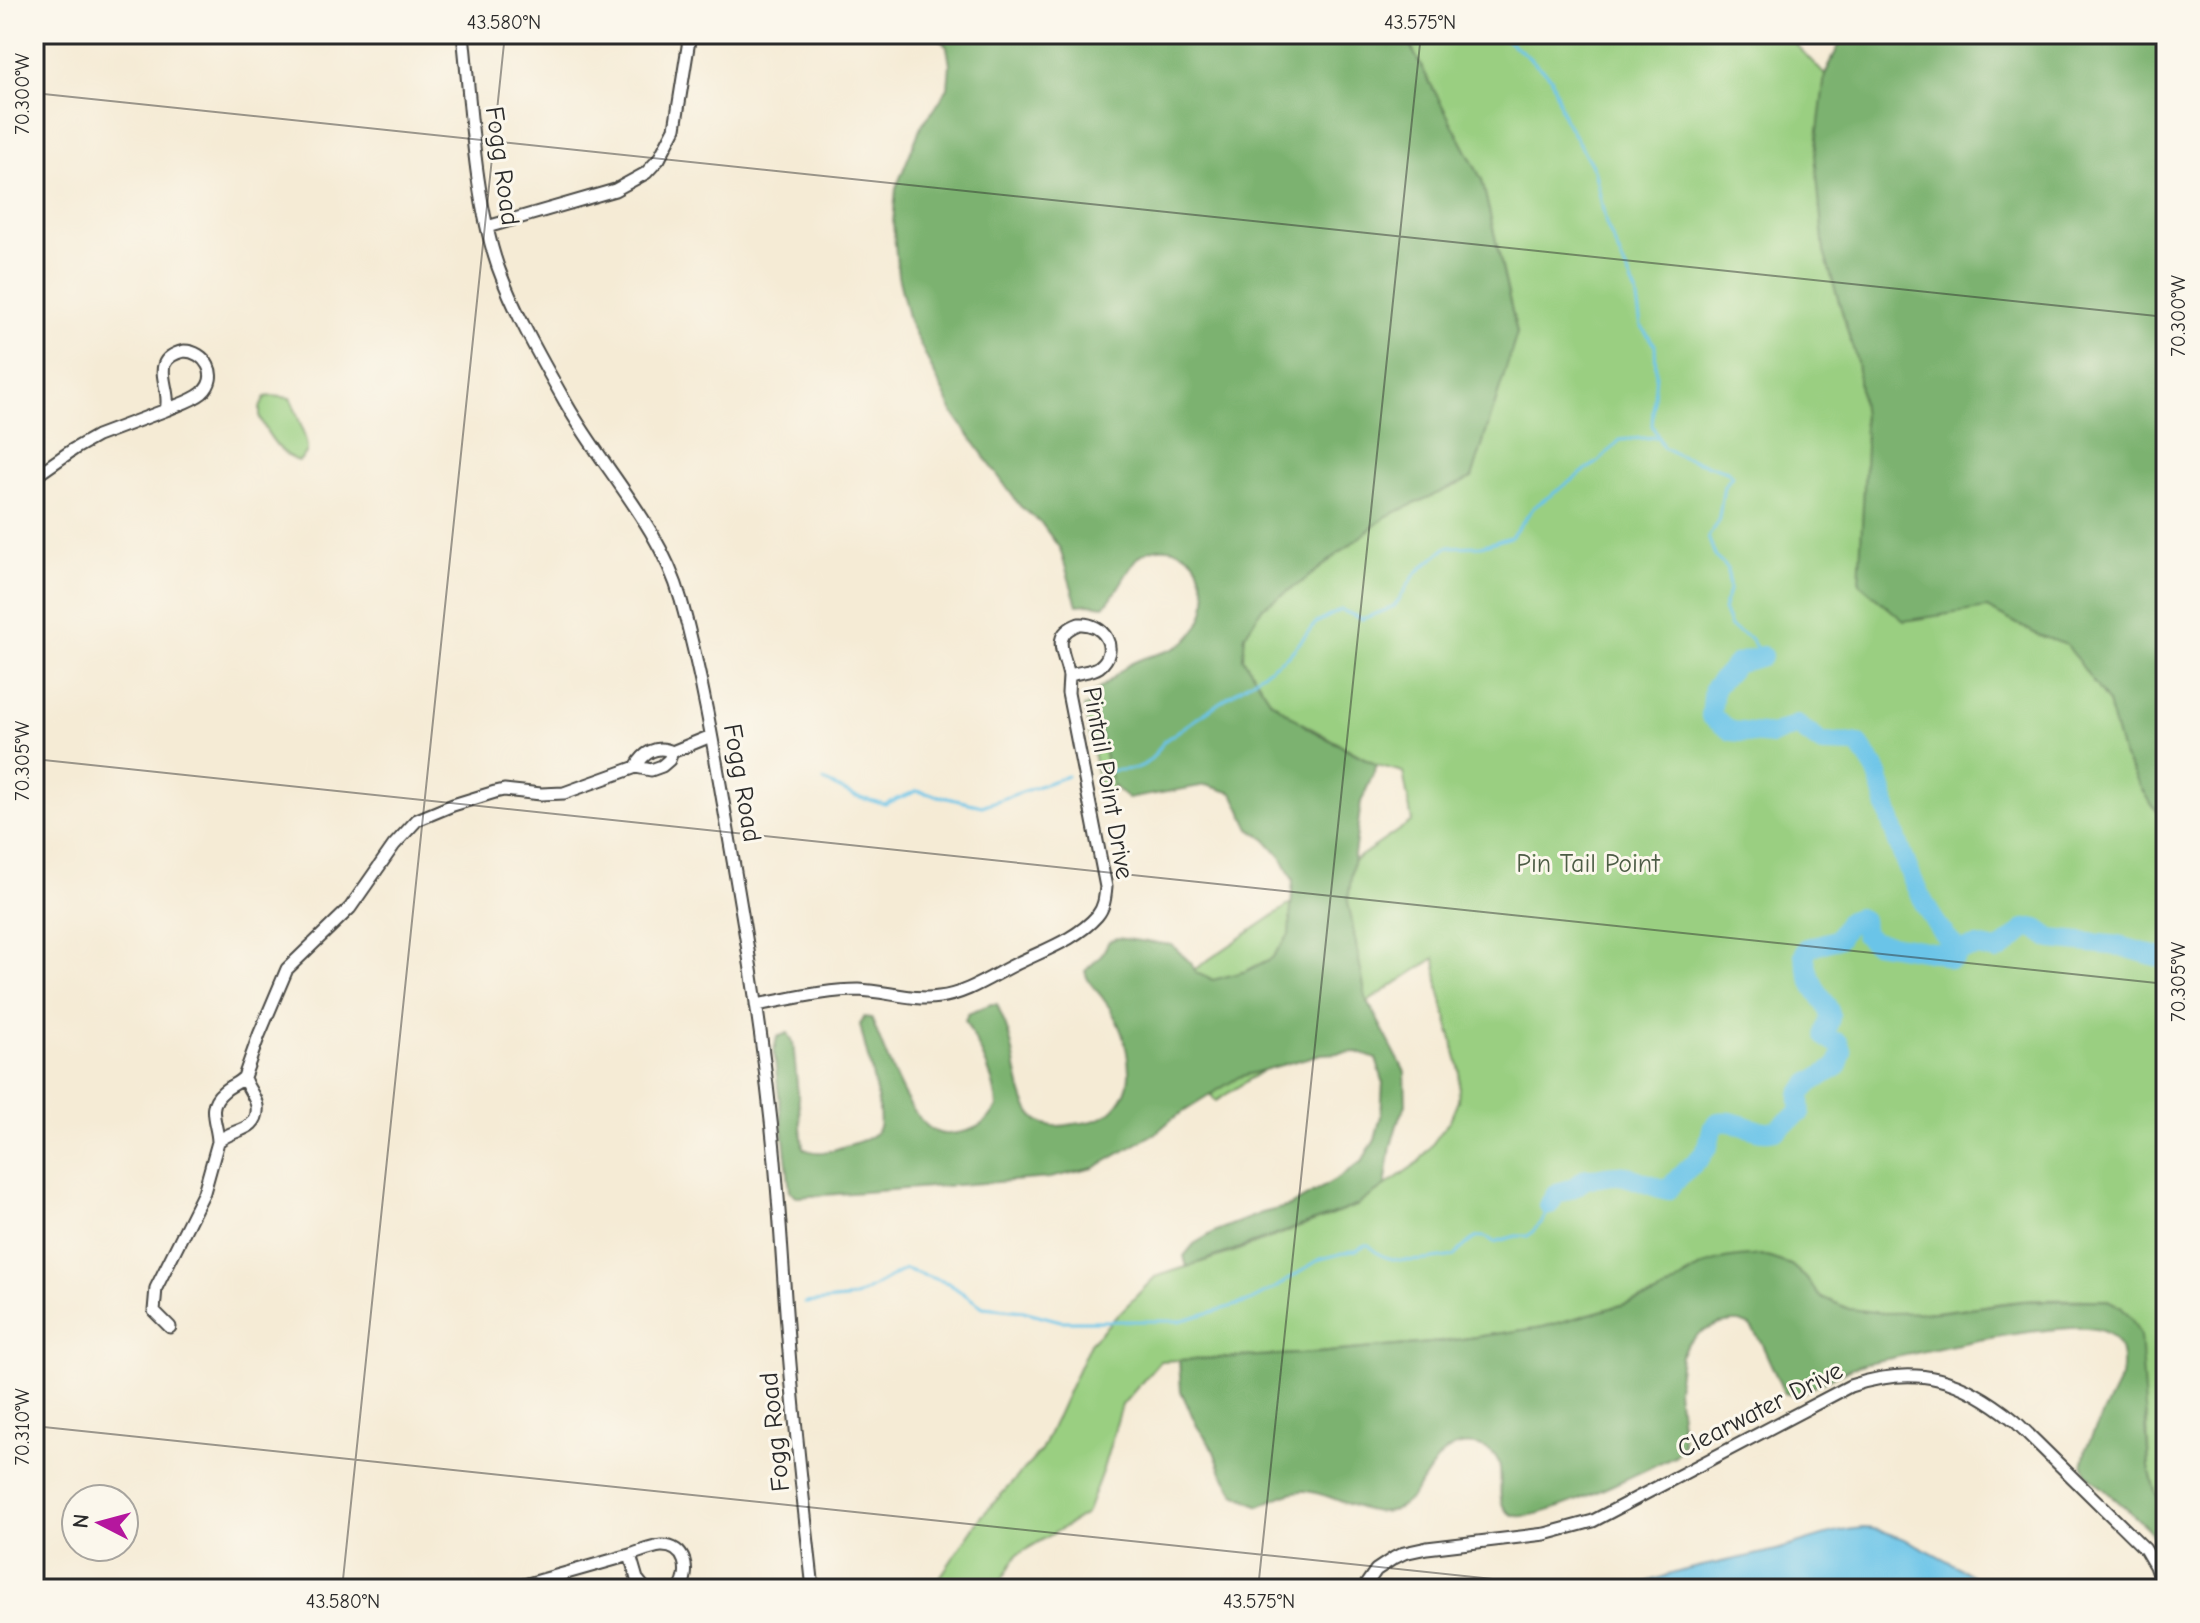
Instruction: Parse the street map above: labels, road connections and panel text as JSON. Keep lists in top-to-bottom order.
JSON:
{
  "streets": {
    "street": ["Fogg Road", "Pintail Point Drive", "Clearwater Drive"]
  },
  "crossings": [
    ["Fogg Road", "Pintail Point Drive"]
  ],
  "parks": ["Pin Tail Point"],
  "north": "left",
  "coordinates": [
    "43.580°N",
    "43.575°N",
    "70.300°W",
    "70.305°W",
    "70.310°W"
  ]
}
